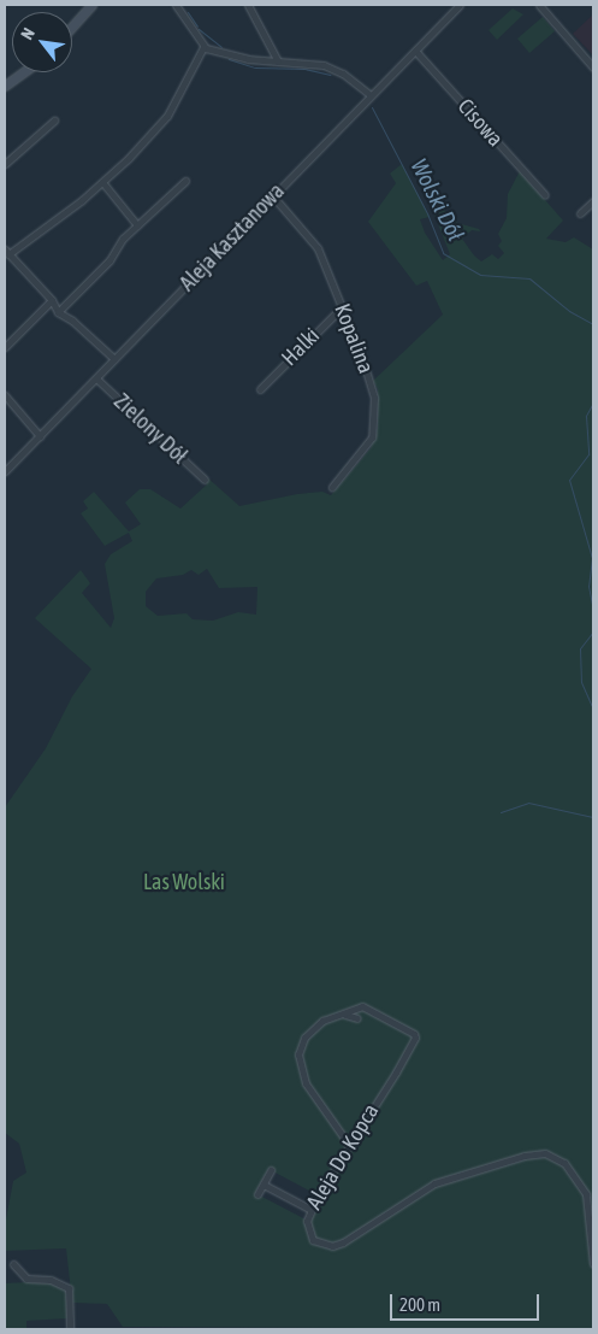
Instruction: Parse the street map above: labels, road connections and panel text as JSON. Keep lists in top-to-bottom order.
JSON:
{
  "streets": {
    "street": [
      "Cisowa",
      "Aleja Kasztanowa",
      "Kopalina",
      "Halki",
      "Zielony Dół",
      "Aleja Do Kopca"
    ]
  },
  "crossings": [
    ["Cisowa", "Aleja Kasztanowa"],
    ["Aleja Kasztanowa", "Kopalina"],
    ["Aleja Kasztanowa", "Zielony Dół"],
    ["Kopalina", "Halki"]
  ],
  "water": ["Wolski Dół"],
  "parks": ["Las Wolski"],
  "scale_bar": "200 m",
  "north": "top left"
}
